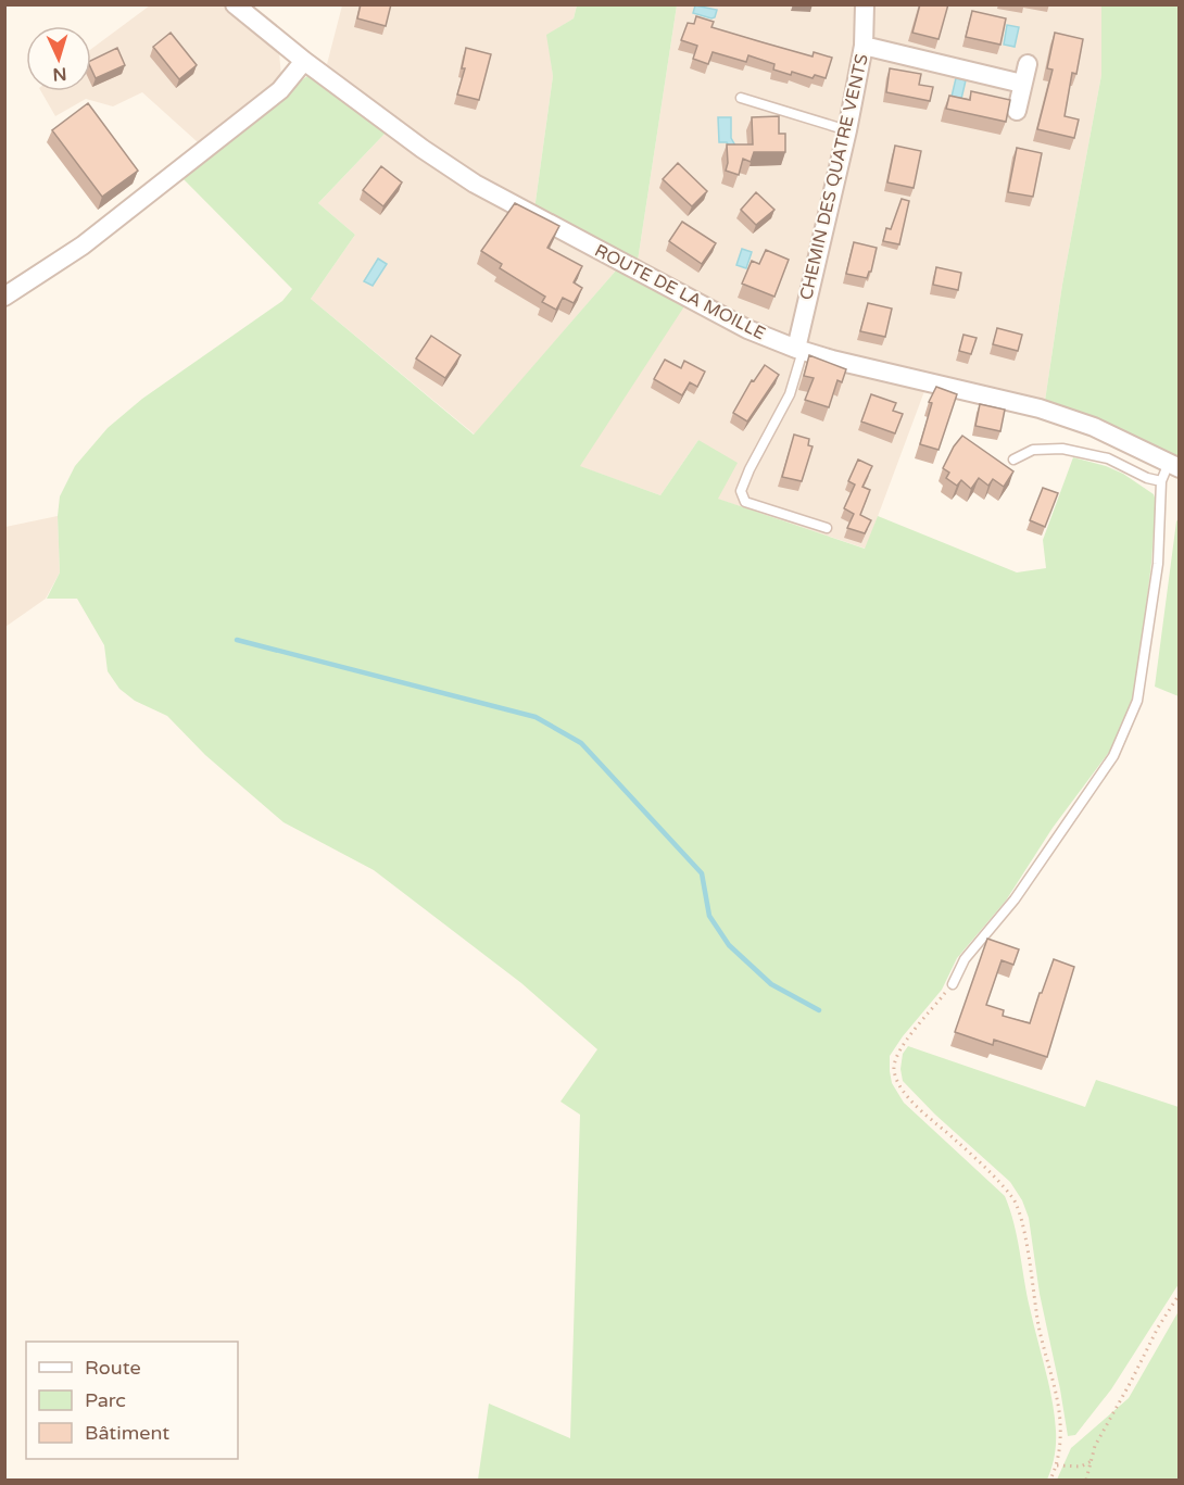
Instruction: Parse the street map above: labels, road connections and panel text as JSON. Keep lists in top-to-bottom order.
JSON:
{
  "streets": {
    "street": ["CHEMIN DES QUATRE VENTS", "ROUTE DE LA MOILLE"]
  },
  "crossings": [
    ["CHEMIN DES QUATRE VENTS", "ROUTE DE LA MOILLE"]
  ],
  "legend": ["Route", "Parc", "Bâtiment"],
  "north": "bottom"
}
